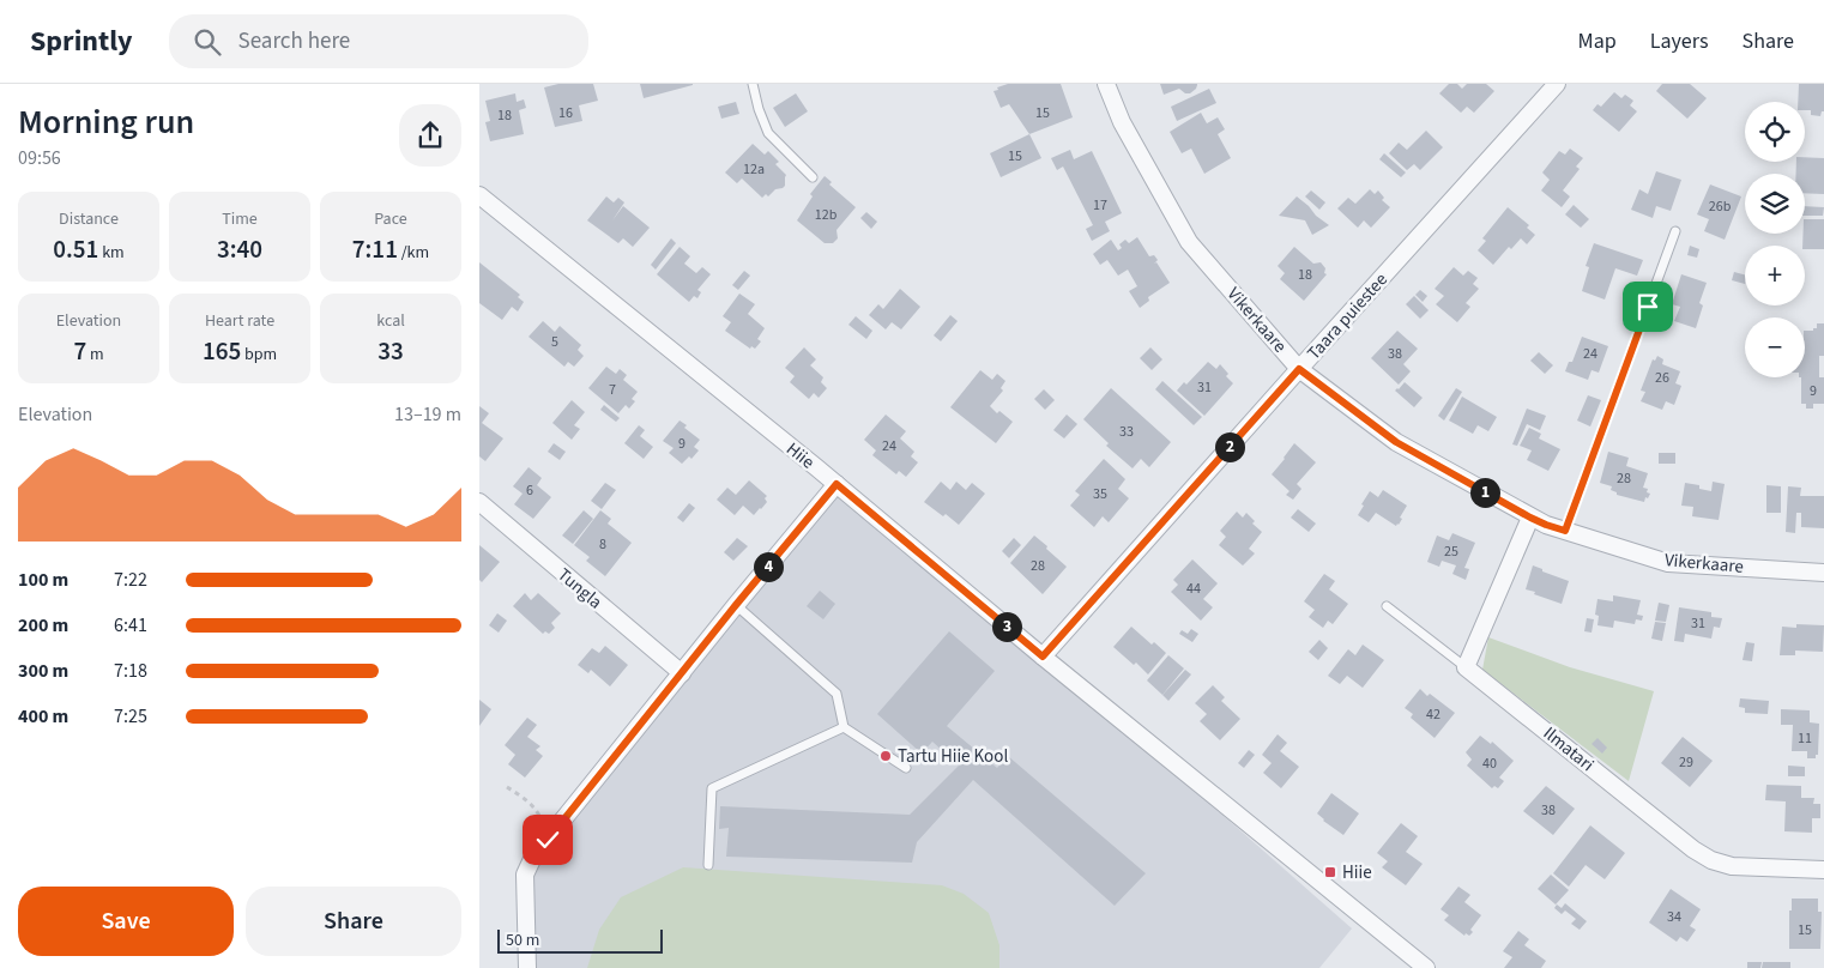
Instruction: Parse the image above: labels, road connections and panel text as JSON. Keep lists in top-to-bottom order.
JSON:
{
  "streets": {
    "street": [
      "Taara puiestee",
      "Vikerkaare",
      "Hiie",
      "Tungla",
      "Ilmatari"
    ]
  },
  "crossings": [
    ["Taara puiestee", "Vikerkaare"],
    ["Taara puiestee", "Hiie"]
  ],
  "places": {
    "other": ["Tartu Hiie Kool"],
    "transit": ["Hiie"]
  },
  "house_numbers": [
    "16",
    "15",
    "18",
    "15",
    "12a",
    "17",
    "26b",
    "12b",
    "18",
    "5",
    "38",
    "24",
    "26",
    "31",
    "7",
    "9",
    "33",
    "9",
    "24",
    "28",
    "6",
    "35",
    "8",
    "25",
    "28",
    "44",
    "31",
    "42",
    "11",
    "29",
    "40",
    "38",
    "34",
    "15"
  ],
  "scale_bar": "50 m",
  "page": {
    "header": "Sprintly",
    "search": "Search here",
    "nav": ["Map", "Layers", "Share"],
    "heading": ["Morning run", "09:56"],
    "map_buttons": ["+", "−"],
    "stats": [
      ["Distance", "0.51 km"],
      ["Time", "3:40"],
      ["Pace", "7:11 /km"],
      ["Elevation", "7 m"],
      ["Heart rate", "165 bpm"],
      ["kcal", "33"]
    ],
    "chart": ["Elevation", "13–19 m"],
    "pins": [
      "2",
      "1",
      "4",
      "3"
    ],
    "list": [
      {
        "name": "100 m",
        "note": "7:22"
      },
      {
        "name": "200 m",
        "note": "6:41"
      },
      {
        "name": "300 m",
        "note": "7:18"
      },
      {
        "name": "400 m",
        "note": "7:25"
      }
    ],
    "buttons": ["Save", "Share"],
    "scale": "50 m"
  }
}
